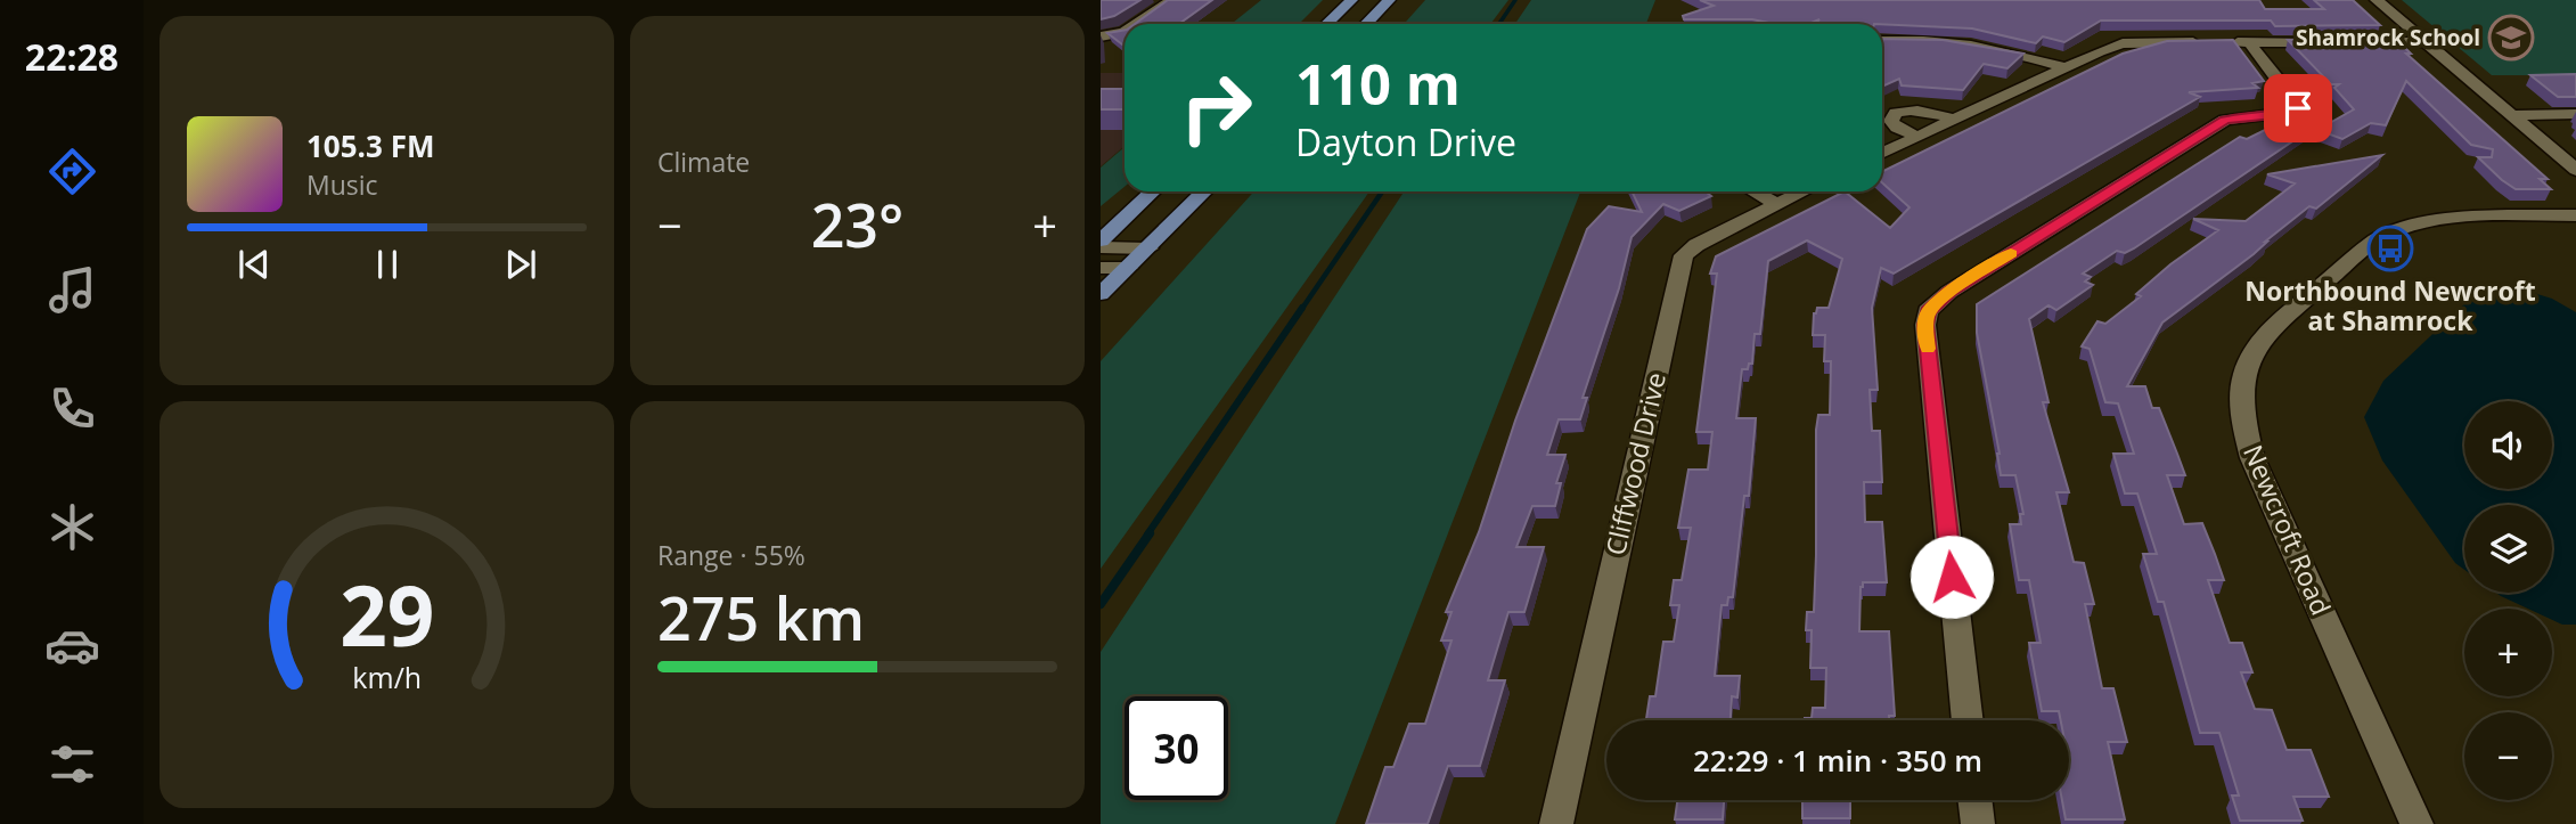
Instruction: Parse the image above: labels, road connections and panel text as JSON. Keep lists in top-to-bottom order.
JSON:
{
  "streets": {
    "street": ["Cliffwood Drive", "Newcroft Road"]
  },
  "places": {
    "school or university": ["Shamrock School"],
    "bus stop": ["Northbound Newcroft at Shamrock"]
  },
  "page": {
    "tabs": "22:28",
    "tile": [
      "Climate",
      ["Range · 55%", "275 km"]
    ],
    "turn": ["110 m", "Dayton Drive"],
    "song": ["105.3 FM", "Music"],
    "heat": ["−", "23°", "+"],
    "map_buttons": ["+", "−"],
    "limit": "30",
    "trip": "22:29 · 1 min · 350 m",
    "gauge": ["29", "km/h"]
  }
}
